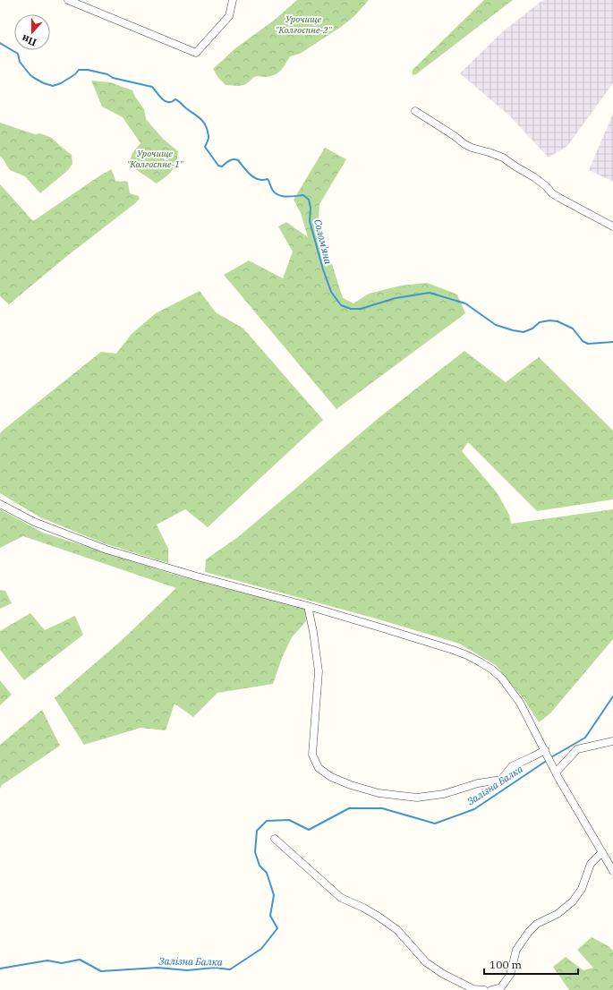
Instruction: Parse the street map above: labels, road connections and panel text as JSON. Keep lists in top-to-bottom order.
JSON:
{
  "water": ["Солом'яна", "Залізна Балка"],
  "parks": ["Урочище \"Колгоспне-2\"", "Урочище \"Колгоспне-1\""],
  "scale_bar": "100 m",
  "north": "bottom"
}
